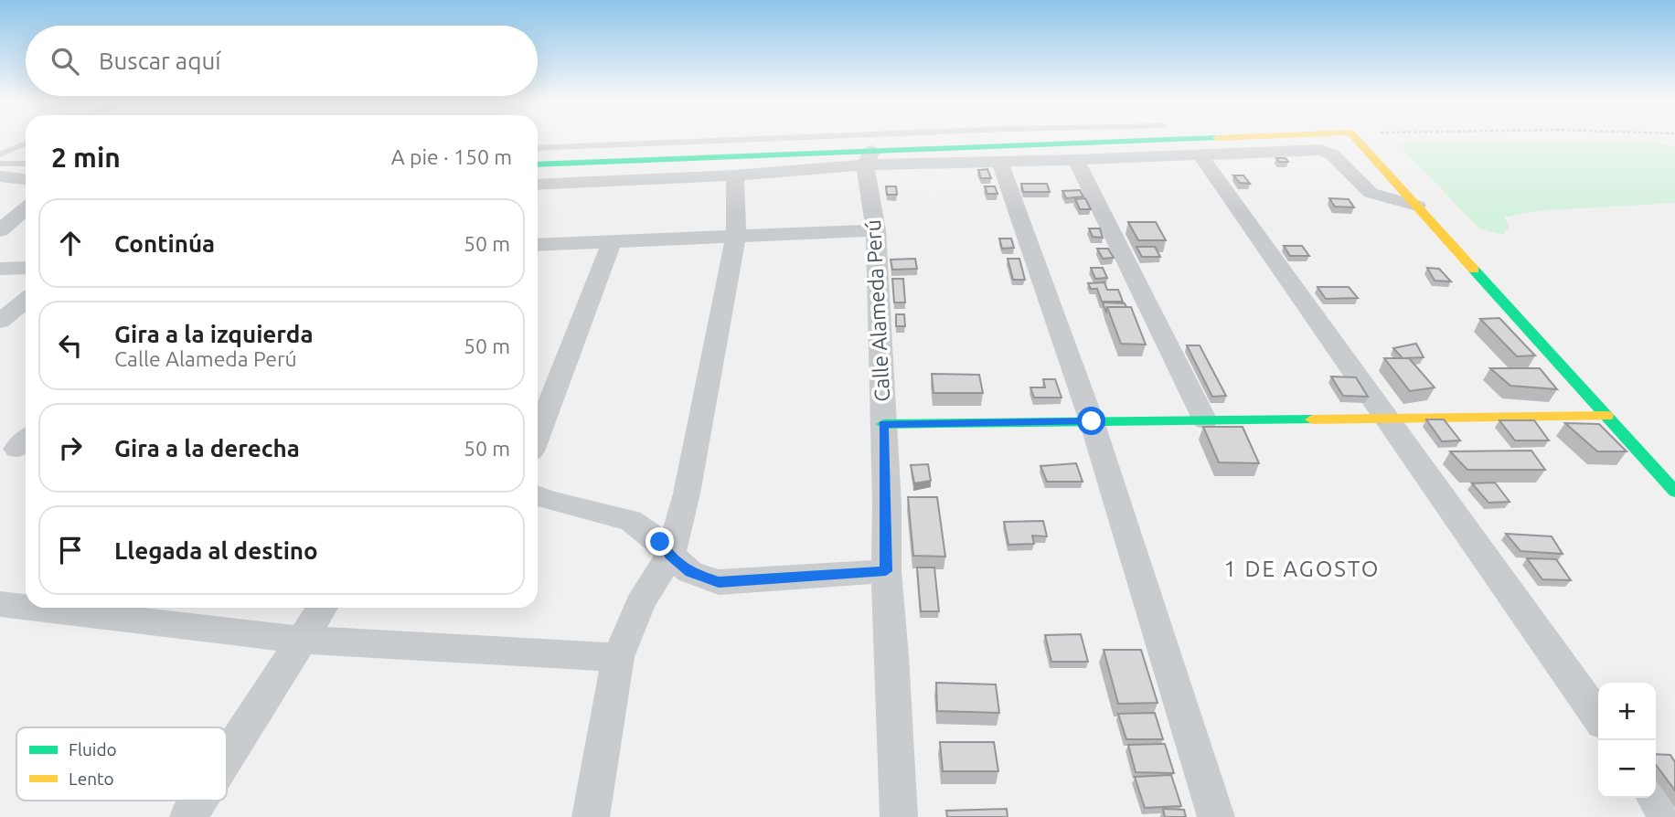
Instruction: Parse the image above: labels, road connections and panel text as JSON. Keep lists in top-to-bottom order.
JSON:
{
  "streets": {
    "street": ["Calle Alameda Perú"]
  },
  "districts": ["1 DE AGOSTO"],
  "legend": ["Fluido", "Lento"],
  "page": {
    "search": "Buscar aquí",
    "heading": ["2 min", "A pie · 150 m"],
    "list": [
      ["Continúa", "50 m"],
      ["Gira a la izquierda", "Calle Alameda Perú", "50 m"],
      ["Gira a la derecha", "50 m"],
      "Llegada al destino"
    ],
    "map_buttons": ["+", "−"]
  }
}
